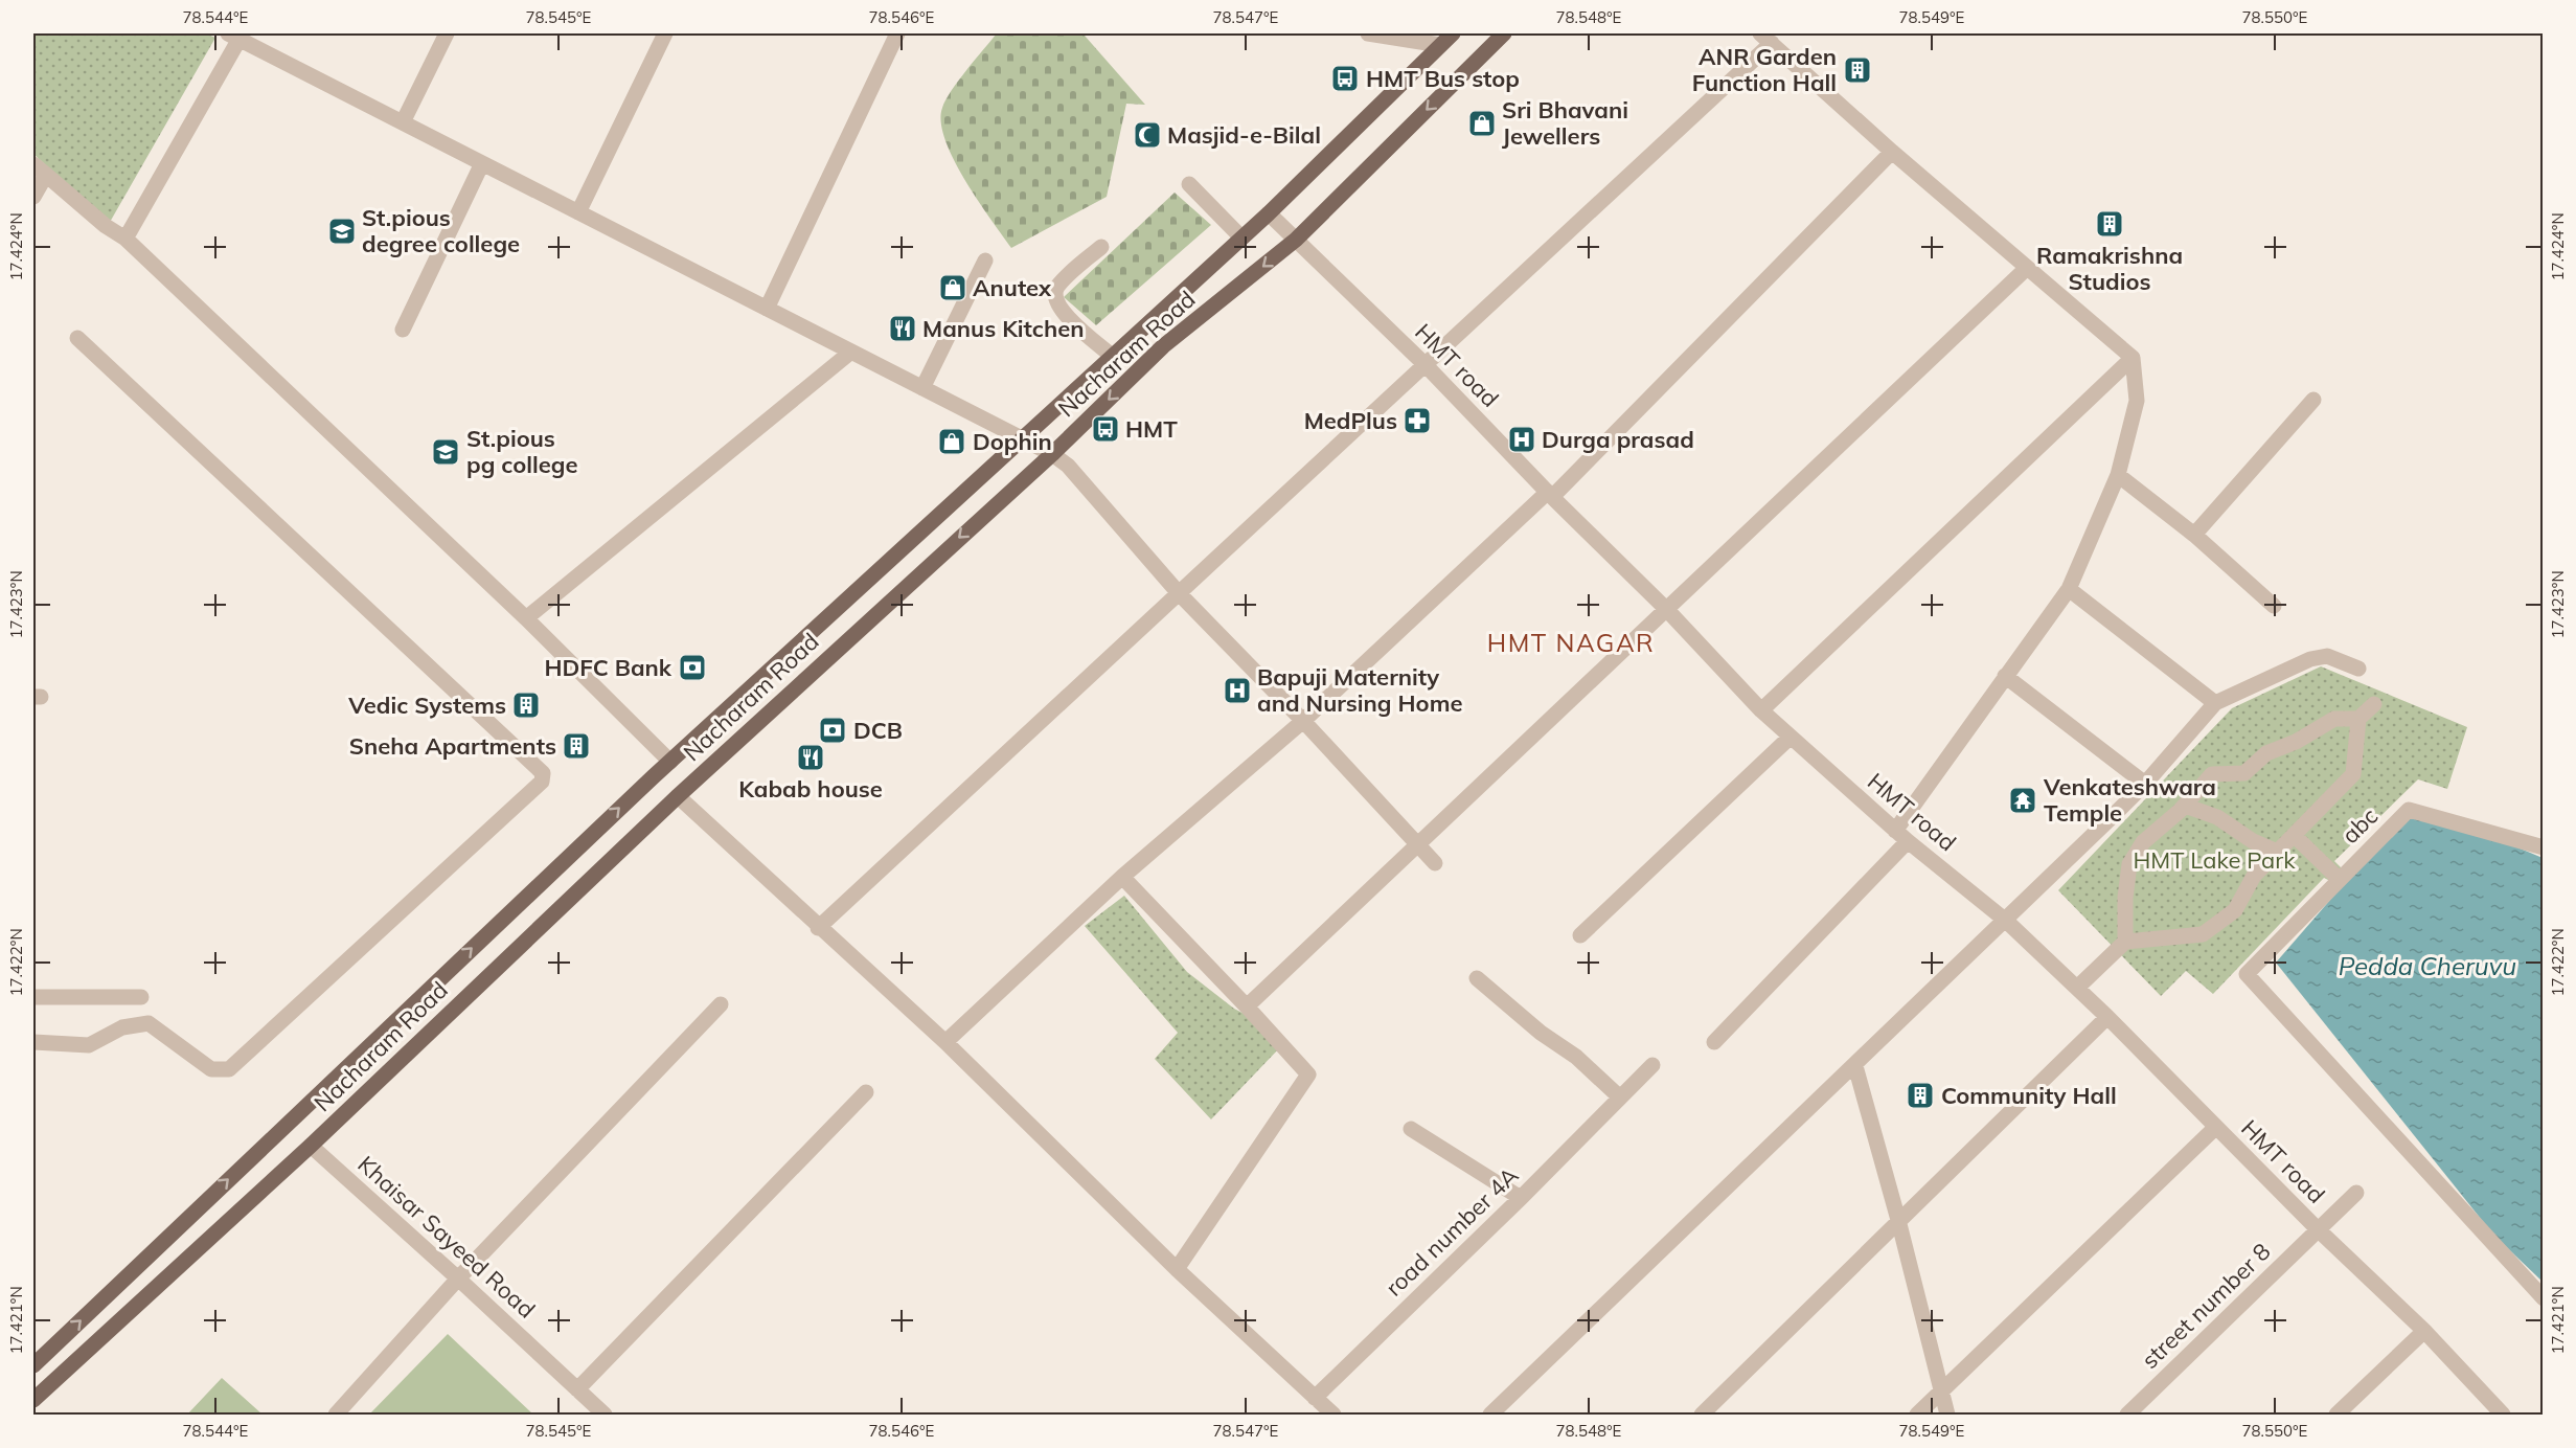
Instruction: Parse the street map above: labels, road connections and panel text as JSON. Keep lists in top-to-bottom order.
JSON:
{
  "streets": {
    "main road": ["Nacharam Road"],
    "street": [
      "HMT road",
      "abc",
      "road number 4A",
      "Khaisar Sayeed Road",
      "street number 8"
    ]
  },
  "crossings": [
    ["Nacharam Road", "HMT road"],
    ["Nacharam Road", "Khaisar Sayeed Road"],
    ["HMT road", "street number 8"]
  ],
  "districts": ["HMT NAGAR"],
  "water": ["Pedda Cheruvu"],
  "parks": ["HMT Lake Park"],
  "places": {
    "building": [
      "ANR Garden Function Hall",
      "Ramakrishna Studios",
      "Vedic Systems",
      "Sneha Apartments",
      "Community Hall"
    ],
    "bus stop": ["HMT Bus stop", "HMT"],
    "shop": ["Sri Bhavani Jewellers", "Anutex", "Dophin"],
    "mosque": ["Masjid-e-Bilal"],
    "school or university": ["St.pious degree college", "St.pious pg college"],
    "restaurant": ["Manus Kitchen", "Kabab house"],
    "pharmacy": ["MedPlus"],
    "hospital": ["Durga prasad", "Bapuji Maternity and Nursing Home"],
    "bank": ["HDFC Bank", "DCB"],
    "temple": ["Venkateshwara Temple"]
  },
  "coordinates": [
    "78.544°E",
    "78.545°E",
    "78.546°E",
    "78.547°E",
    "78.548°E",
    "78.549°E",
    "78.550°E",
    "17.424°N",
    "17.423°N",
    "17.422°N",
    "17.421°N"
  ]
}
